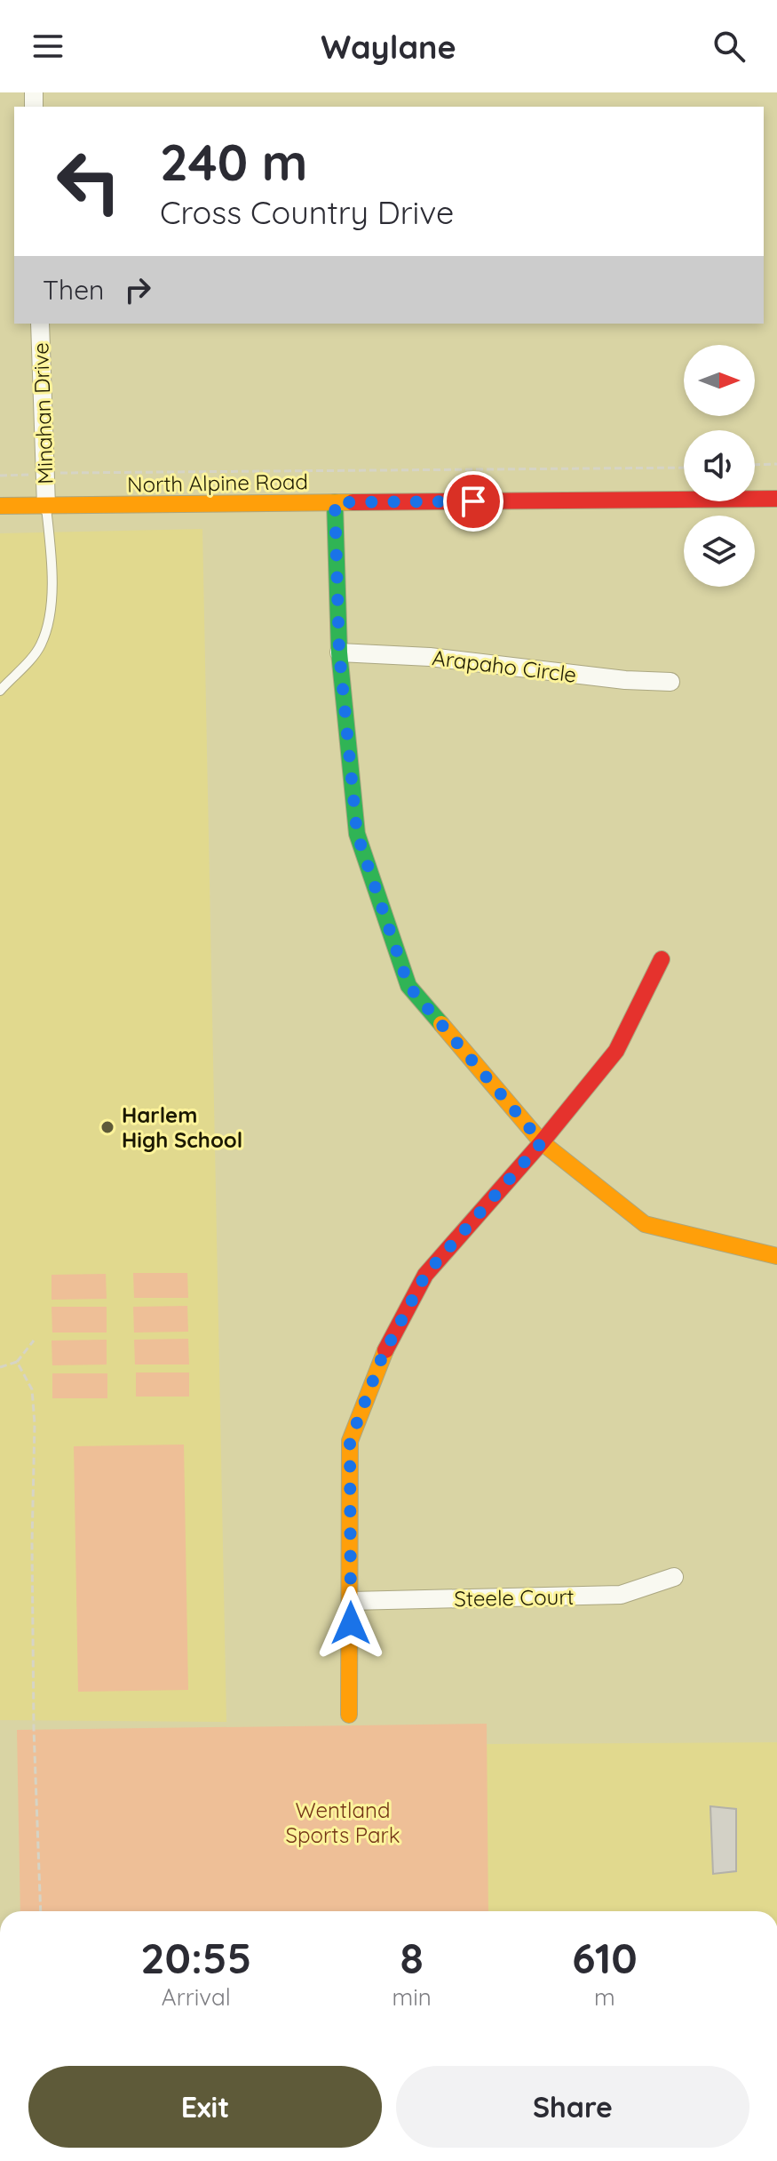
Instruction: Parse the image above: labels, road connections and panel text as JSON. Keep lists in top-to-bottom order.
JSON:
{
  "streets": {
    "street": [
      "Minahan Drive",
      "North Alpine Road",
      "Arapaho Circle",
      "Steele Court"
    ]
  },
  "crossings": [
    ["Minahan Drive", "North Alpine Road"]
  ],
  "parks": ["Wentland Sports Park"],
  "places": ["Harlem High School"],
  "north": "right",
  "page": {
    "header": "Waylane",
    "turn": ["240 m", "Cross Country Drive"],
    "then": "Then",
    "eta": [
      "20:55",
      "Arrival",
      "8",
      "min",
      "610",
      "m"
    ],
    "buttons": ["Exit", "Share"]
  }
}
